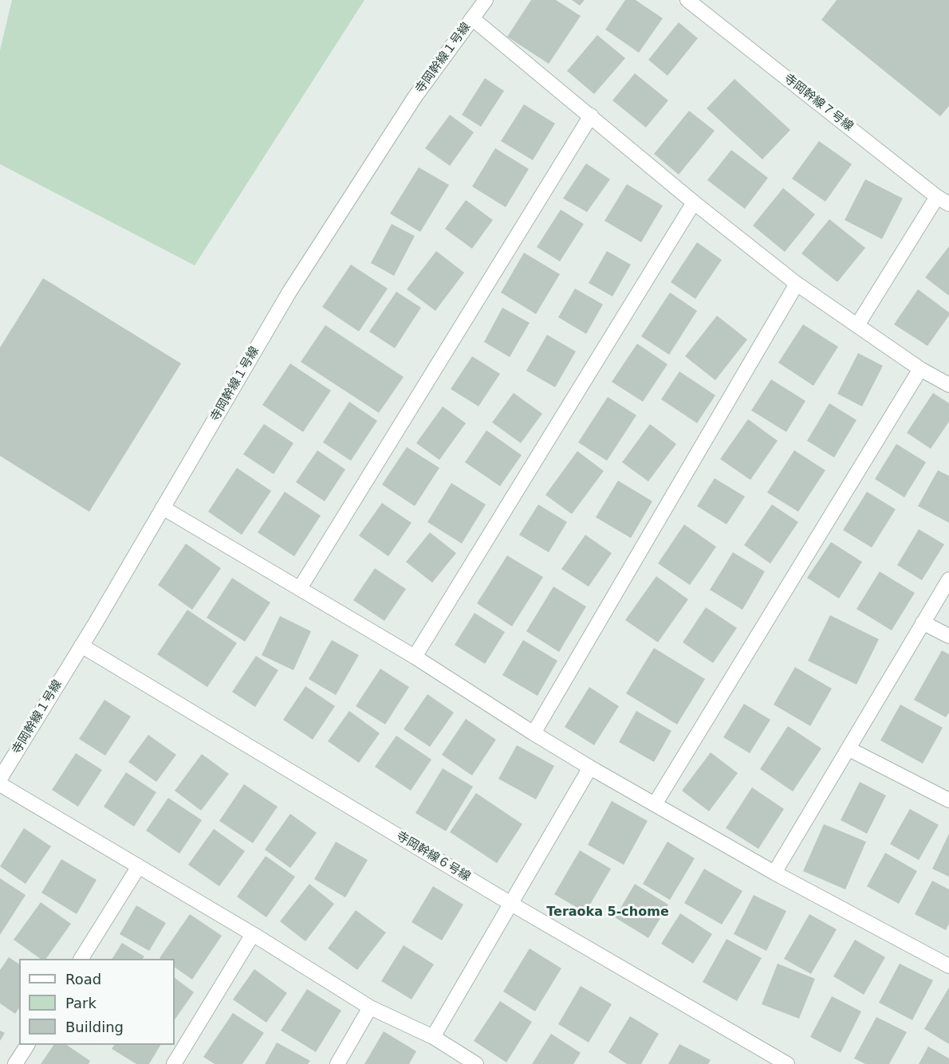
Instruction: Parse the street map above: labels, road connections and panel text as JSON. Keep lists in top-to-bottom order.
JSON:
{
  "streets": {
    "street": ["寺岡幹線１号線", "寺岡幹線７号線", "寺岡幹線６号線"]
  },
  "crossings": [
    ["寺岡幹線１号線", "寺岡幹線６号線"]
  ],
  "districts": ["Teraoka 5-chome"],
  "legend": ["Road", "Park", "Building"]
}
